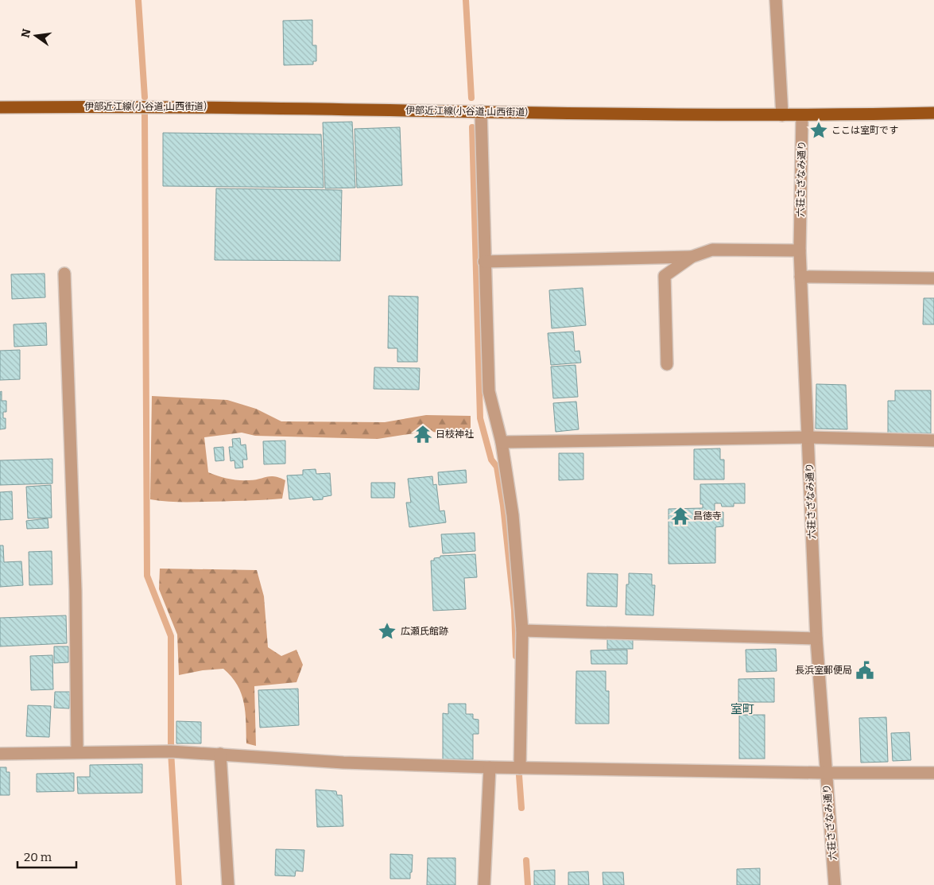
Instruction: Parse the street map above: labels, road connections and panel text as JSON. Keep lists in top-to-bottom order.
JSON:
{
  "streets": {
    "main road": ["伊部近江線(小谷道;山西街道)"],
    "street": ["六荘さざなみ通り"]
  },
  "crossings": [
    ["伊部近江線(小谷道;山西街道)", "六荘さざなみ通り"]
  ],
  "districts": ["室町"],
  "places": {
    "place": ["ここは室町です", "広瀬氏館跡"],
    "temple": ["日枝神社", "昌徳寺"],
    "public building": ["長浜室郵便局"]
  },
  "scale_bar": "20 m",
  "north": "left"
}
